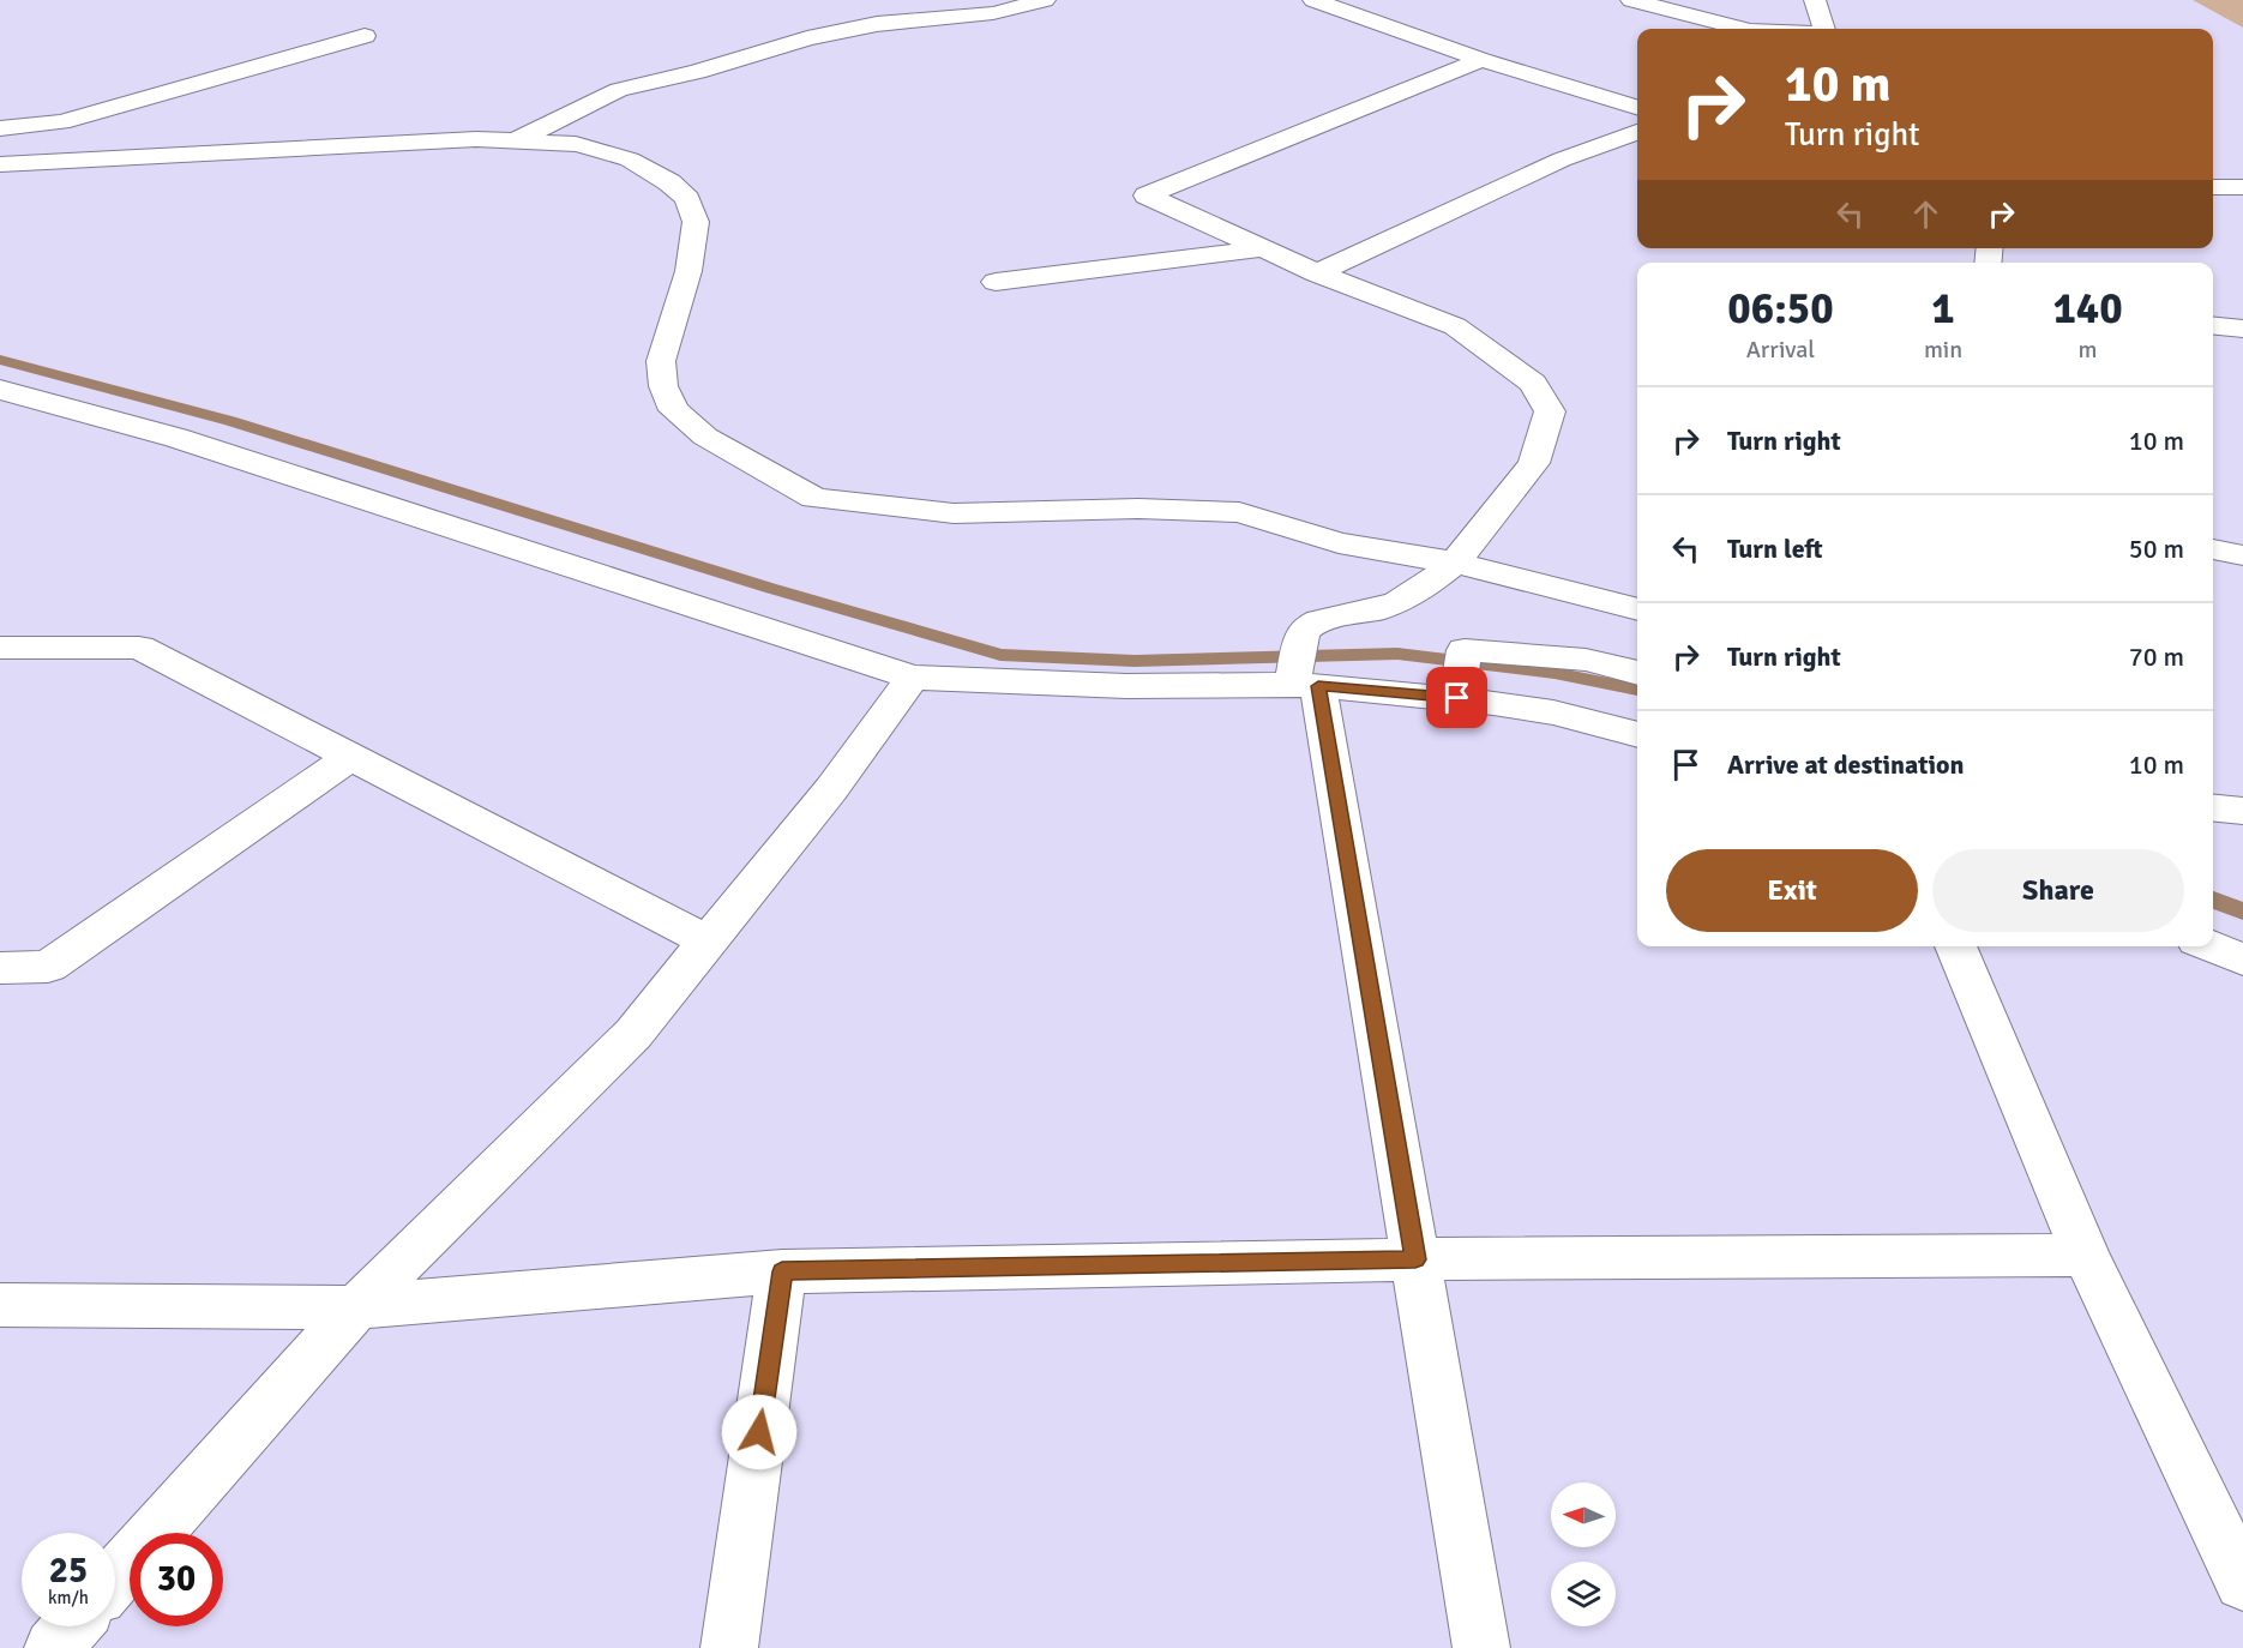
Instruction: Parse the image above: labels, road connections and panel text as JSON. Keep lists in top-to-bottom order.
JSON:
{
  "north": "left",
  "page": {
    "turn": ["10 m", "Turn right"],
    "eta": [
      "06:50",
      "Arrival",
      "1",
      "min",
      "140",
      "m"
    ],
    "list": [
      {
        "name": "Turn right",
        "value": "10 m"
      },
      {
        "name": "Turn left",
        "value": "50 m"
      },
      {
        "name": "Turn right",
        "value": "70 m"
      },
      {
        "name": "Arrive at destination",
        "value": "10 m"
      }
    ],
    "buttons": ["Exit", "Share"],
    "speed": "25 km/h",
    "limit": "30"
  }
}
